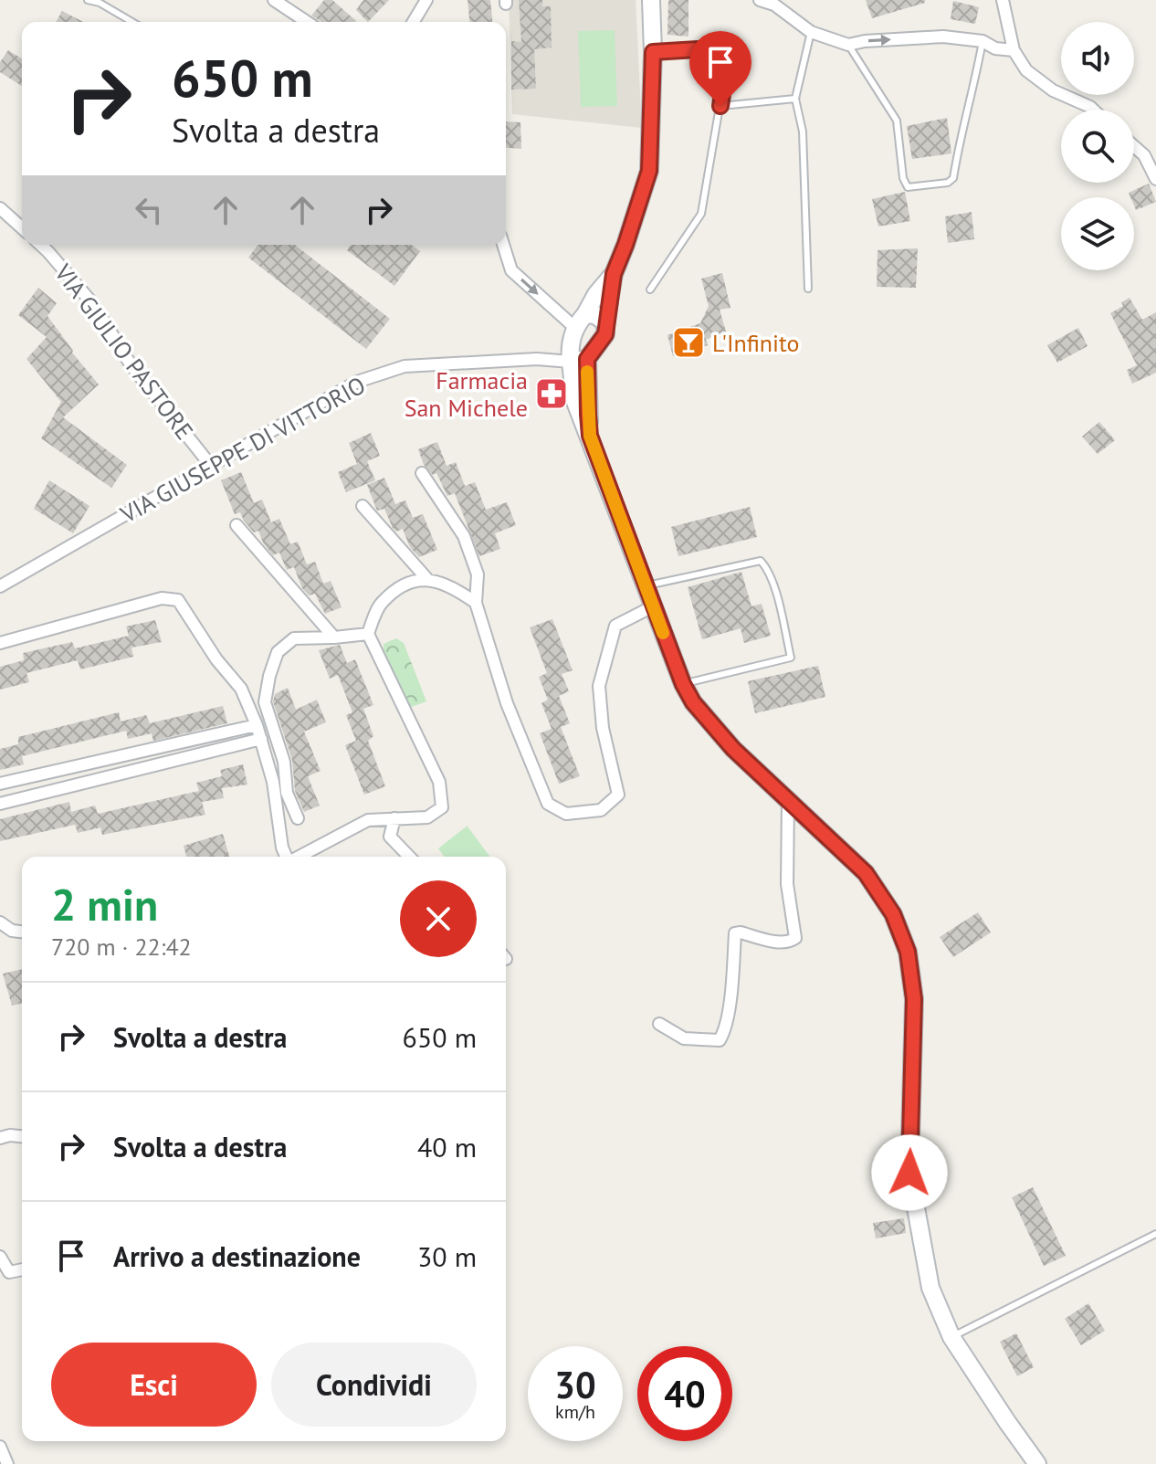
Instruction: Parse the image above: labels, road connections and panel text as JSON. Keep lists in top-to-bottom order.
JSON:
{
  "streets": {
    "street": ["VIA GIULIO PASTORE", "VIA GIUSEPPE DI VITTORIO"]
  },
  "crossings": [
    ["VIA GIULIO PASTORE", "VIA GIUSEPPE DI VITTORIO"]
  ],
  "places": {
    "bar": ["L'Infinito"],
    "pharmacy": ["Farmacia San Michele"]
  },
  "page": {
    "turn": ["650 m", "Svolta a destra"],
    "heading": ["2 min", "720 m · 22:42"],
    "list": [
      {
        "name": "Svolta a destra",
        "value": "650 m"
      },
      {
        "name": "Svolta a destra",
        "value": "40 m"
      },
      {
        "name": "Arrivo a destinazione",
        "value": "30 m"
      }
    ],
    "buttons": ["Esci", "Condividi"],
    "speed": "30 km/h",
    "limit": "40"
  }
}
